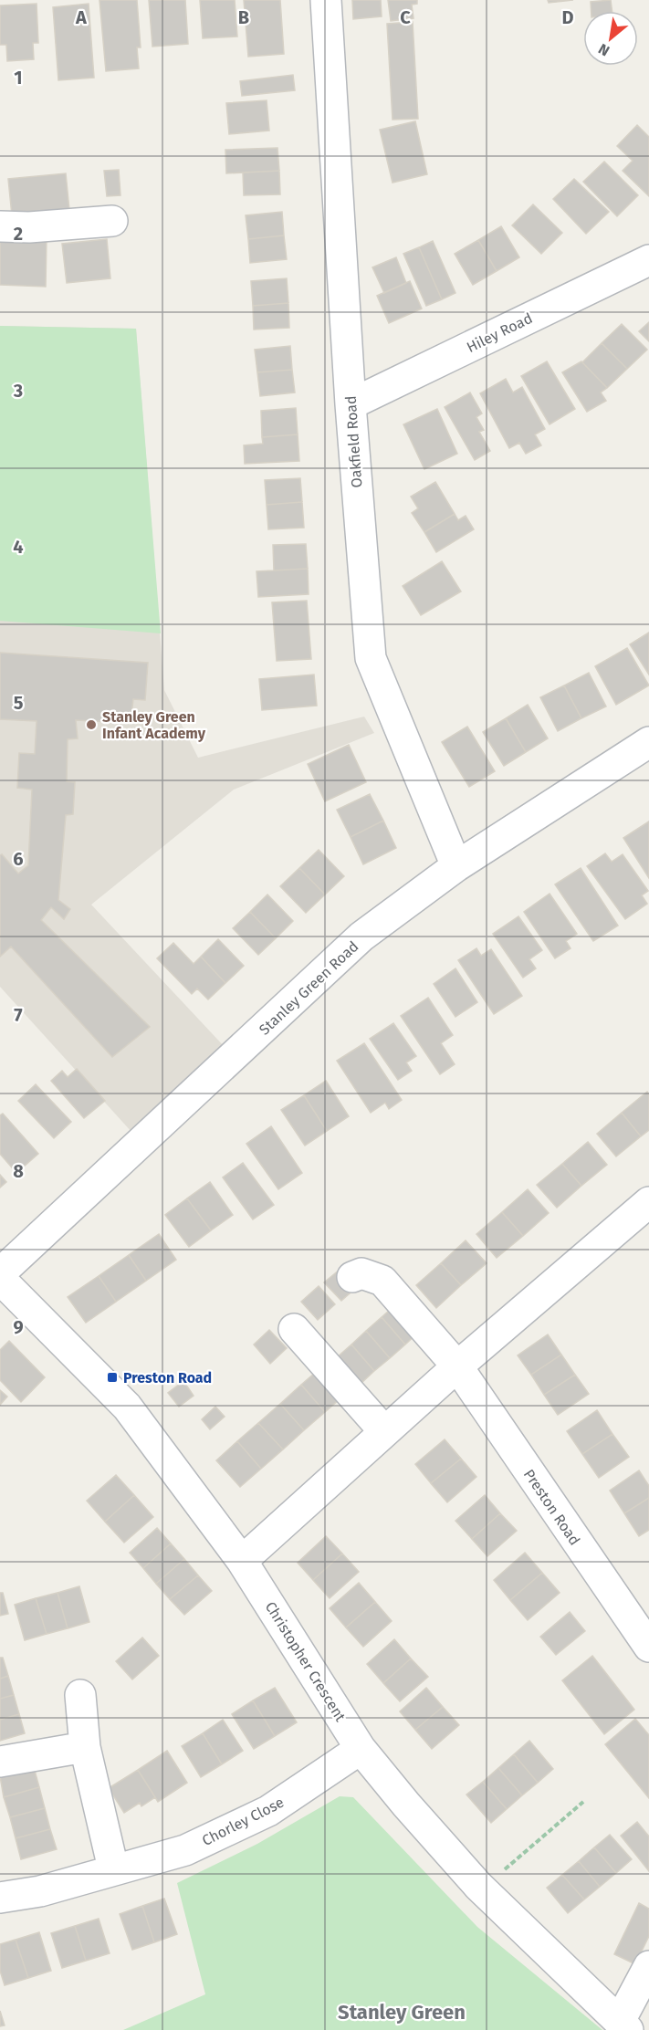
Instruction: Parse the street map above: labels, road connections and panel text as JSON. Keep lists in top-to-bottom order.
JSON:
{
  "streets": {
    "street": [
      "Hiley Road",
      "Oakfield Road",
      "Stanley Green Road",
      "Preston Road",
      "Christopher Crescent",
      "Chorley Close"
    ]
  },
  "crossings": [
    ["Hiley Road", "Oakfield Road"],
    ["Oakfield Road", "Stanley Green Road"],
    ["Christopher Crescent", "Chorley Close"]
  ],
  "districts": ["Stanley Green"],
  "places": {
    "other": ["Stanley Green Infant Academy"],
    "transit": ["Preston Road"]
  },
  "north": "bottom left",
  "grid": {
    "columns": [
      "A",
      "B",
      "C",
      "D"
    ],
    "rows": [
      "1",
      "2",
      "3",
      "4",
      "5",
      "6",
      "7",
      "8",
      "9"
    ]
  }
}
